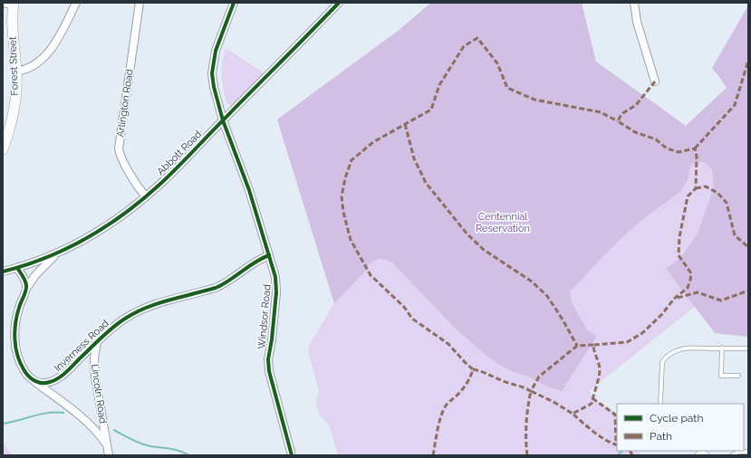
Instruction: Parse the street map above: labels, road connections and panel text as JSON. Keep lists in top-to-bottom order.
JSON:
{
  "streets": {
    "street": [
      "Forest Street",
      "Arlington Road",
      "Abbott Road",
      "Windsor Road",
      "Inverness Road",
      "Lincoln Road"
    ]
  },
  "crossings": [
    ["Arlington Road", "Abbott Road"],
    ["Abbott Road", "Windsor Road"],
    ["Windsor Road", "Inverness Road"],
    ["Inverness Road", "Lincoln Road"]
  ],
  "parks": ["Centennial Reservation"],
  "legend": ["Cycle path", "Path"]
}
